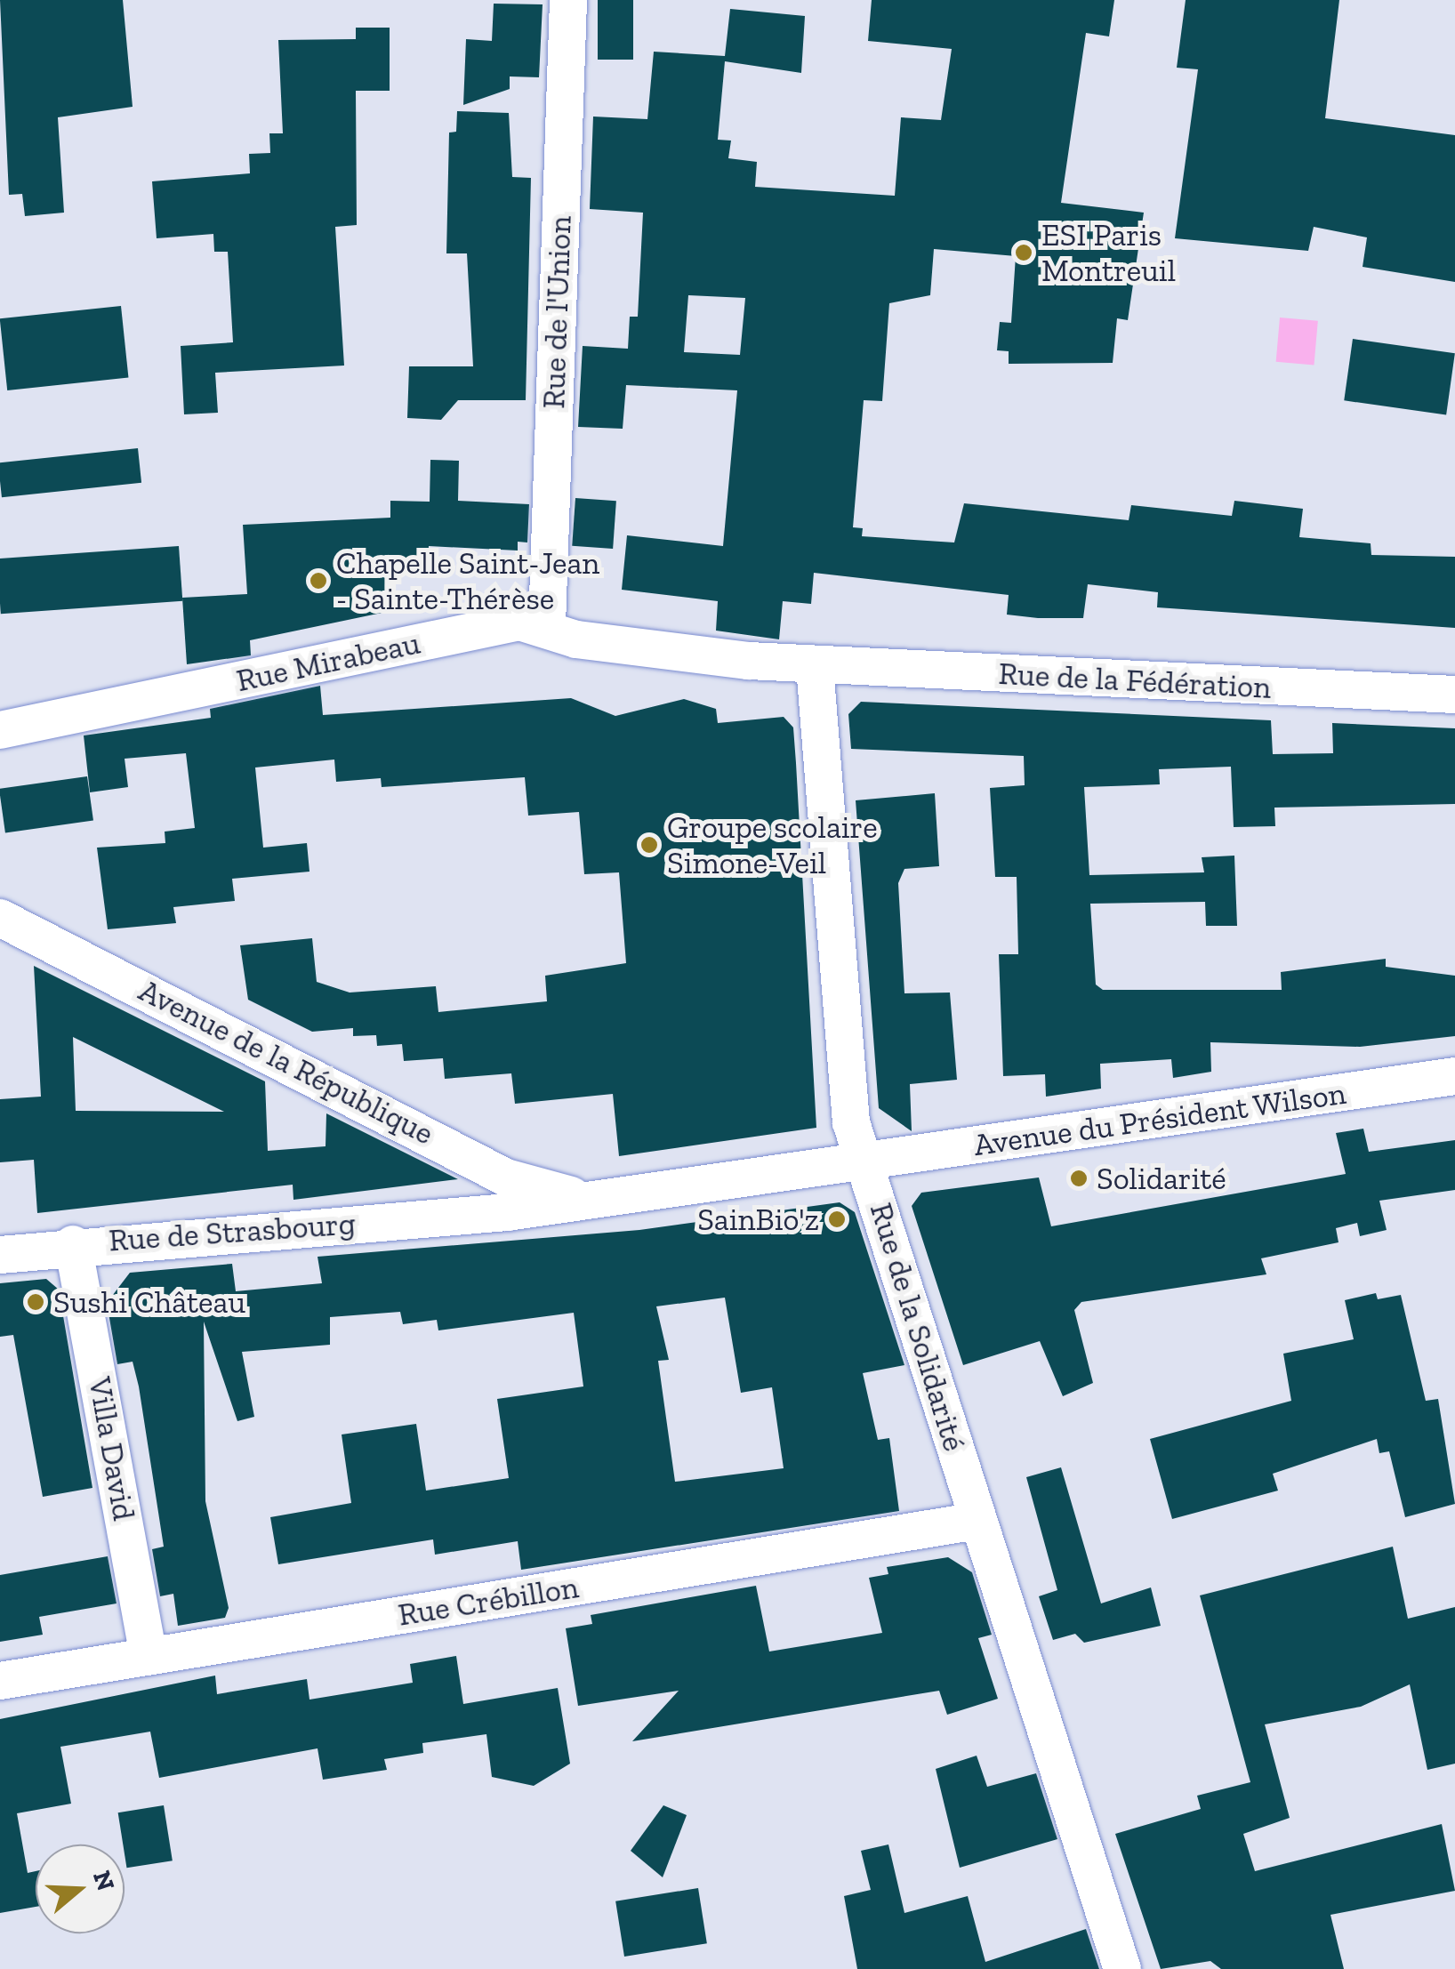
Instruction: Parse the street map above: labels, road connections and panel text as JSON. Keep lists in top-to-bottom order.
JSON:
{
  "streets": {
    "street": [
      "Rue de l'Union",
      "Rue Mirabeau",
      "Rue de la Fédération",
      "Avenue de la République",
      "Avenue du Président Wilson",
      "Rue de Strasbourg",
      "Rue de la Solidarité",
      "Villa David",
      "Rue Crébillon"
    ]
  },
  "crossings": [
    ["Rue de l'Union", "Rue Mirabeau"],
    ["Rue Mirabeau", "Rue de la Fédération"],
    ["Rue Mirabeau", "Rue de la Solidarité"],
    ["Rue de la Fédération", "Rue de la Solidarité"],
    ["Avenue de la République", "Rue de Strasbourg"],
    ["Avenue du Président Wilson", "Rue de Strasbourg"],
    ["Avenue du Président Wilson", "Rue de la Solidarité"],
    ["Rue de Strasbourg", "Rue de la Solidarité"],
    ["Rue de Strasbourg", "Villa David"],
    ["Rue de la Solidarité", "Rue Crébillon"],
    ["Villa David", "Rue Crébillon"]
  ],
  "places": [
    "ESI Paris Montreuil",
    "Chapelle Saint-Jean - Sainte-Thérèse",
    "Groupe scolaire Simone-Veil",
    "Solidarité",
    "SainBio'z",
    "Sushi Château"
  ],
  "north": "right"
}
